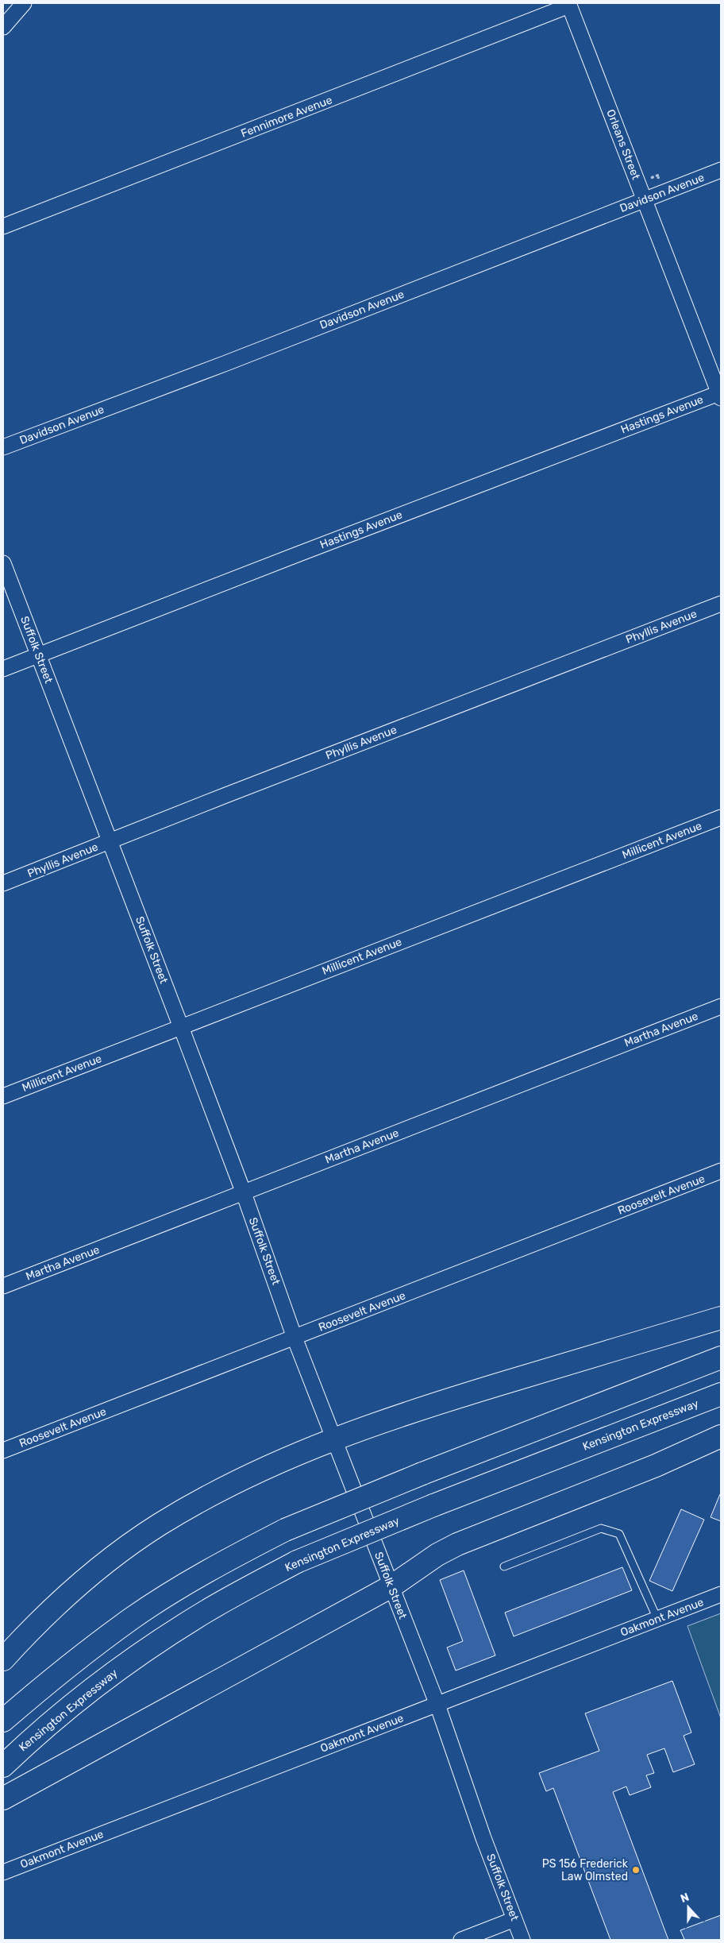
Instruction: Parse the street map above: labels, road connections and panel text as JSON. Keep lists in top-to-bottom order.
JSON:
{
  "streets": {
    "highway": ["Kensington Expressway"],
    "street": [
      "Fennimore Avenue",
      "Orleans Street",
      "Davidson Avenue",
      "Hastings Avenue",
      "Phyllis Avenue",
      "Suffolk Street",
      "Millicent Avenue",
      "Martha Avenue",
      "Roosevelt Avenue",
      "Oakmont Avenue"
    ]
  },
  "crossings": [
    ["Fennimore Avenue", "Orleans Street"],
    ["Orleans Street", "Davidson Avenue"],
    ["Orleans Street", "Hastings Avenue"],
    ["Hastings Avenue", "Suffolk Street"],
    ["Phyllis Avenue", "Suffolk Street"],
    ["Suffolk Street", "Millicent Avenue"],
    ["Suffolk Street", "Martha Avenue"],
    ["Suffolk Street", "Roosevelt Avenue"],
    ["Suffolk Street", "Oakmont Avenue"]
  ],
  "places": ["PS 156 Frederick Law Olmsted"],
  "north": "top"
}
